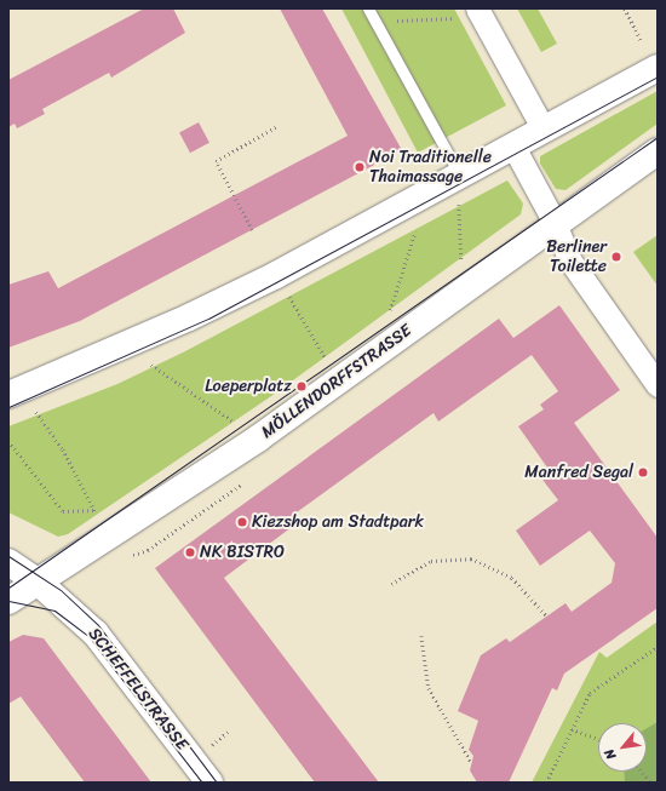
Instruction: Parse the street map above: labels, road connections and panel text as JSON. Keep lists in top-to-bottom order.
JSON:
{
  "streets": {
    "main road": ["MÖLLENDORFFSTRASSE", "SCHEFFELSTRASSE"]
  },
  "crossings": [
    ["MÖLLENDORFFSTRASSE", "SCHEFFELSTRASSE"]
  ],
  "places": [
    "Noi Traditionelle Thaimassage",
    "Berliner Toilette",
    "Loeperplatz",
    "Manfred Segal",
    "Kiezshop am Stadtpark",
    "NK BISTRO"
  ],
  "north": "bottom left"
}
